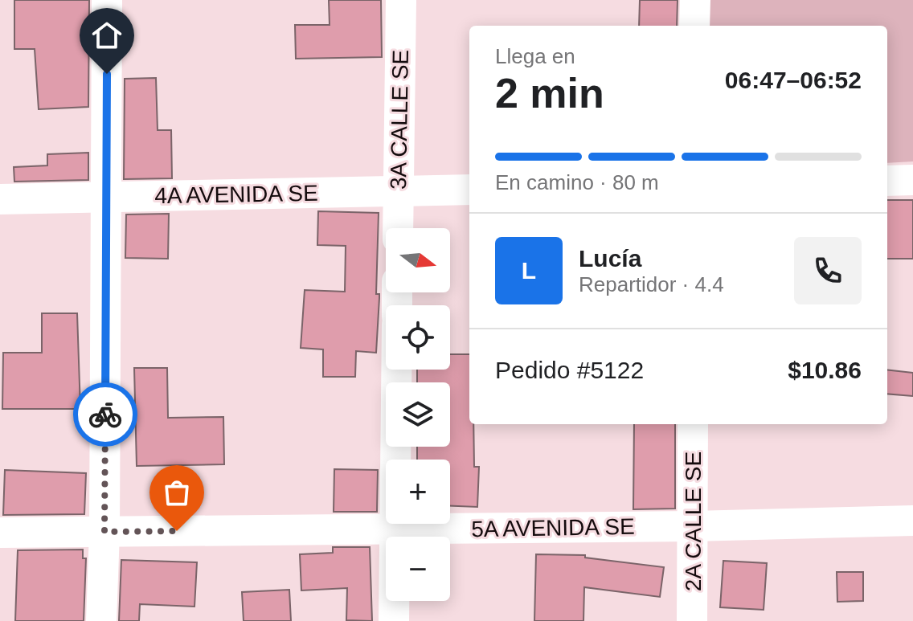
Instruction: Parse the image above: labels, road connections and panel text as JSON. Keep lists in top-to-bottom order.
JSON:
{
  "streets": {
    "street": [
      "3A CALLE SE",
      "4A AVENIDA SE",
      "2A CALLE SE",
      "5A AVENIDA SE"
    ]
  },
  "crossings": [
    ["3A CALLE SE", "4A AVENIDA SE"],
    ["2A CALLE SE", "5A AVENIDA SE"]
  ],
  "north": "right",
  "page": {
    "heading": ["2 min", "Llega en", "06:47–06:52"],
    "panel": [
      "Lucía",
      "Repartidor · 4.4",
      "Pedido #5122",
      "$10.86"
    ],
    "bar": "En camino · 80 m",
    "map_buttons": ["+", "−"],
    "round": "L"
  }
}
